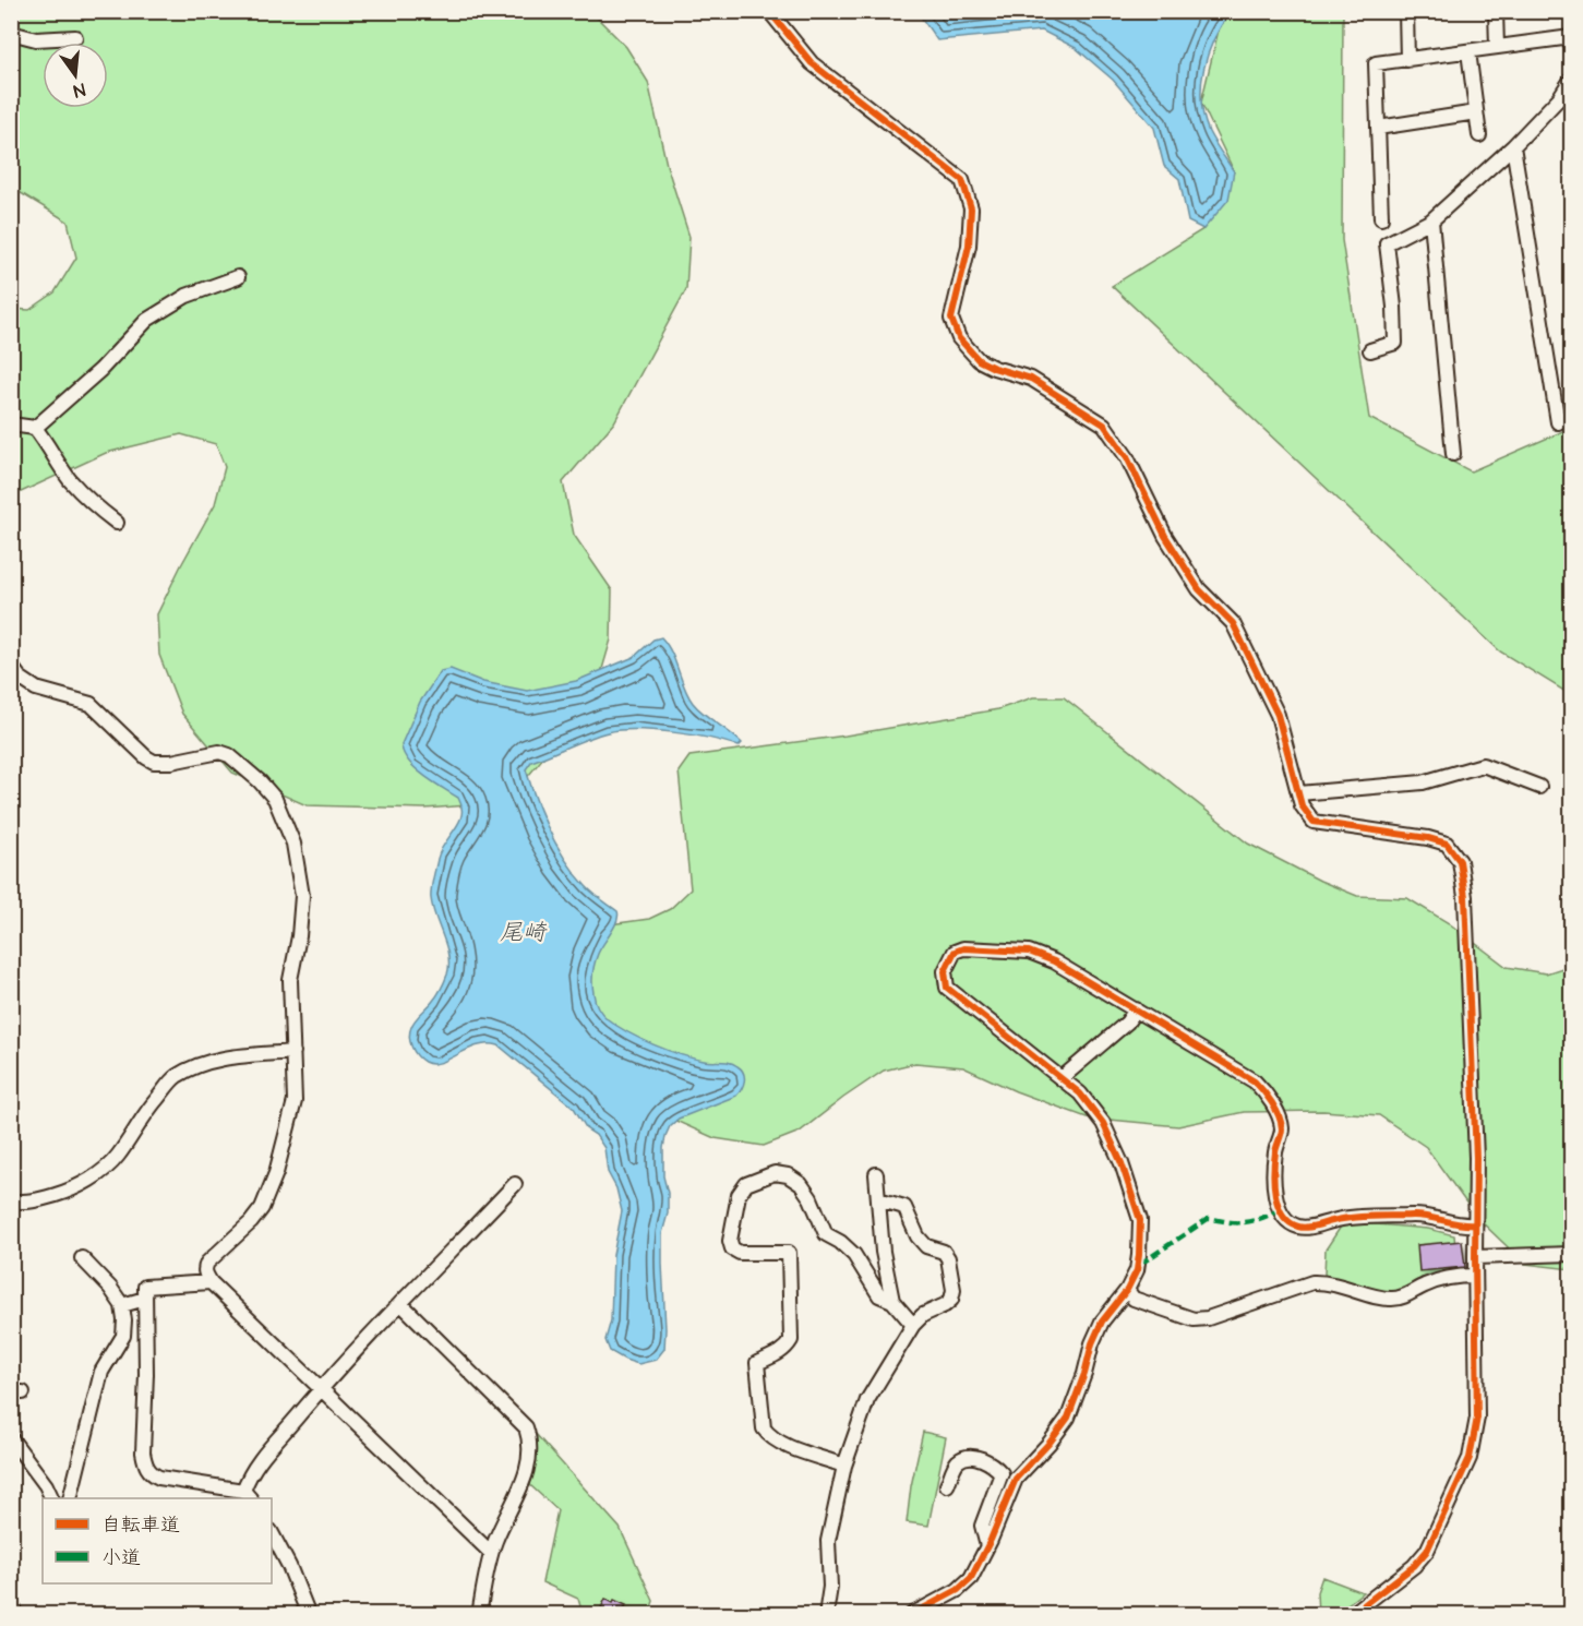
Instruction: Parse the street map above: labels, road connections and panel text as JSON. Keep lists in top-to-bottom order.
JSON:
{
  "water": ["尾崎"],
  "legend": ["自転車道", "小道"],
  "north": "bottom"
}
